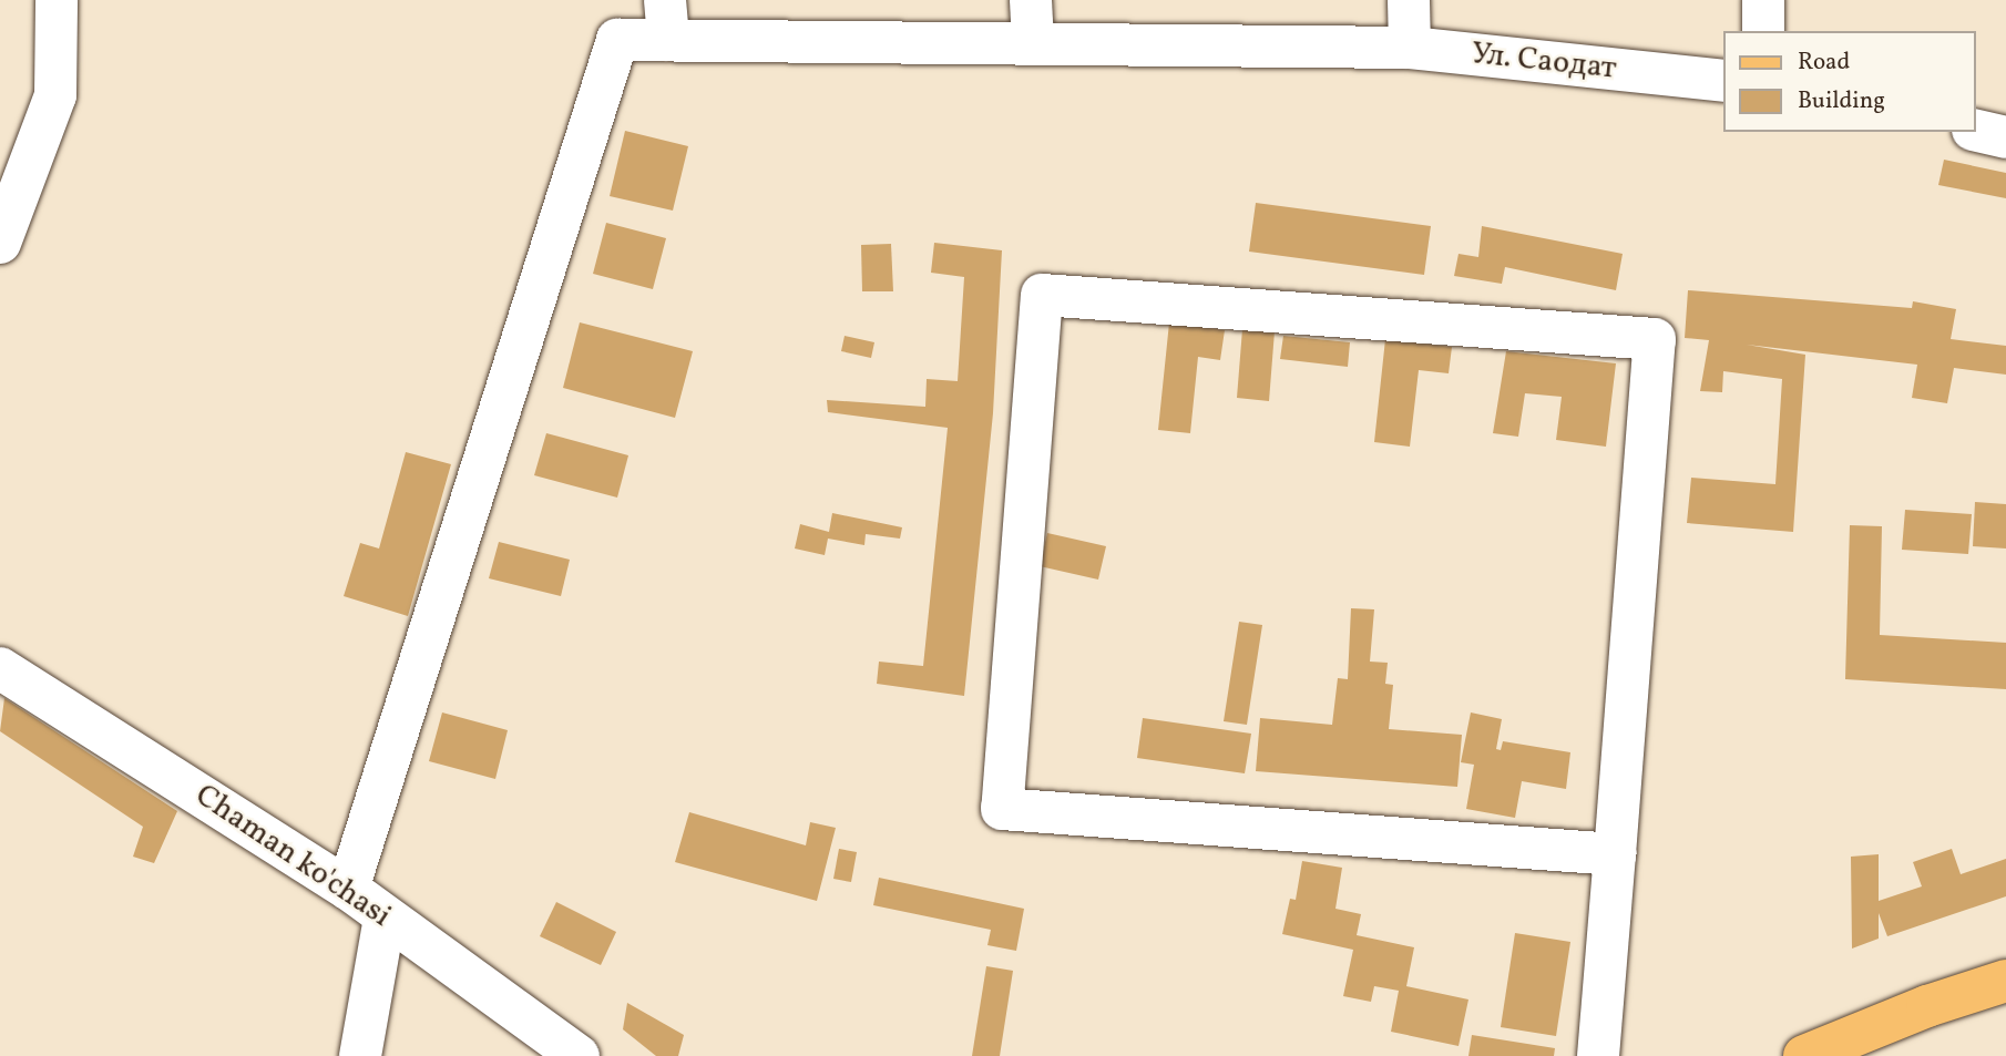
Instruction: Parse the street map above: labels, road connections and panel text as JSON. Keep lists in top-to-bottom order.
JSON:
{
  "streets": {
    "street": ["Ул. Саодат", "Chaman ko'chasi"]
  },
  "crossings": [
    ["Ул. Саодат", "Chaman ko'chasi"]
  ],
  "legend": ["Road", "Building"]
}
